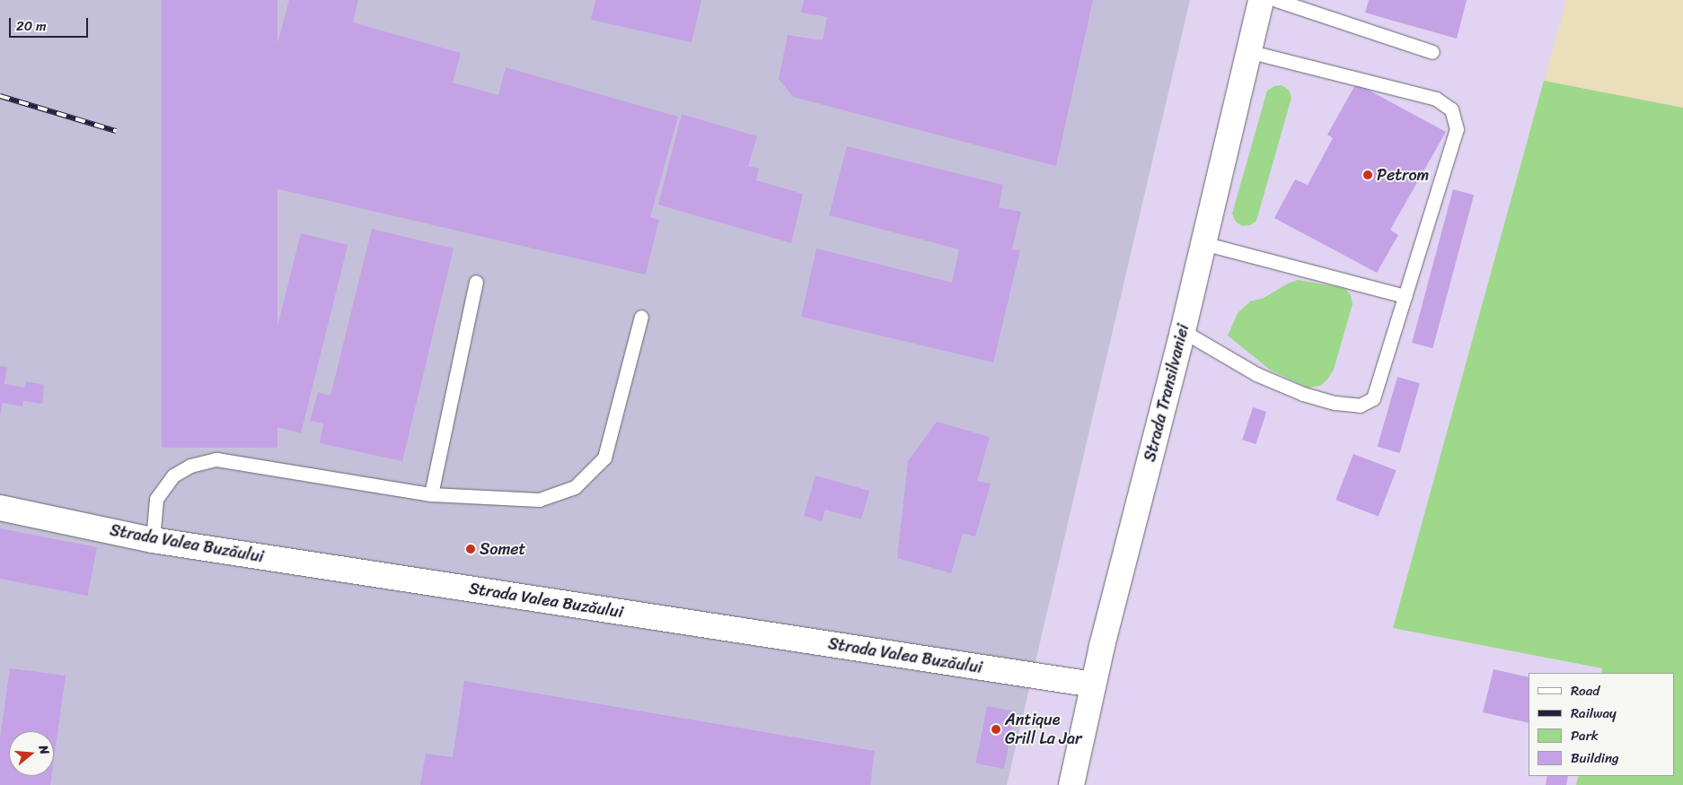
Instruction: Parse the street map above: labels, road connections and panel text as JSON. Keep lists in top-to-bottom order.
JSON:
{
  "streets": {
    "street": ["Strada Transilvaniei", "Strada Valea Buzăului"]
  },
  "crossings": [
    ["Strada Transilvaniei", "Strada Valea Buzăului"]
  ],
  "places": ["Petrom", "Somet", "Antique Grill La Jar"],
  "legend": [
    "Road",
    "Railway",
    "Park",
    "Building"
  ],
  "scale_bar": "20 m",
  "north": "right"
}
